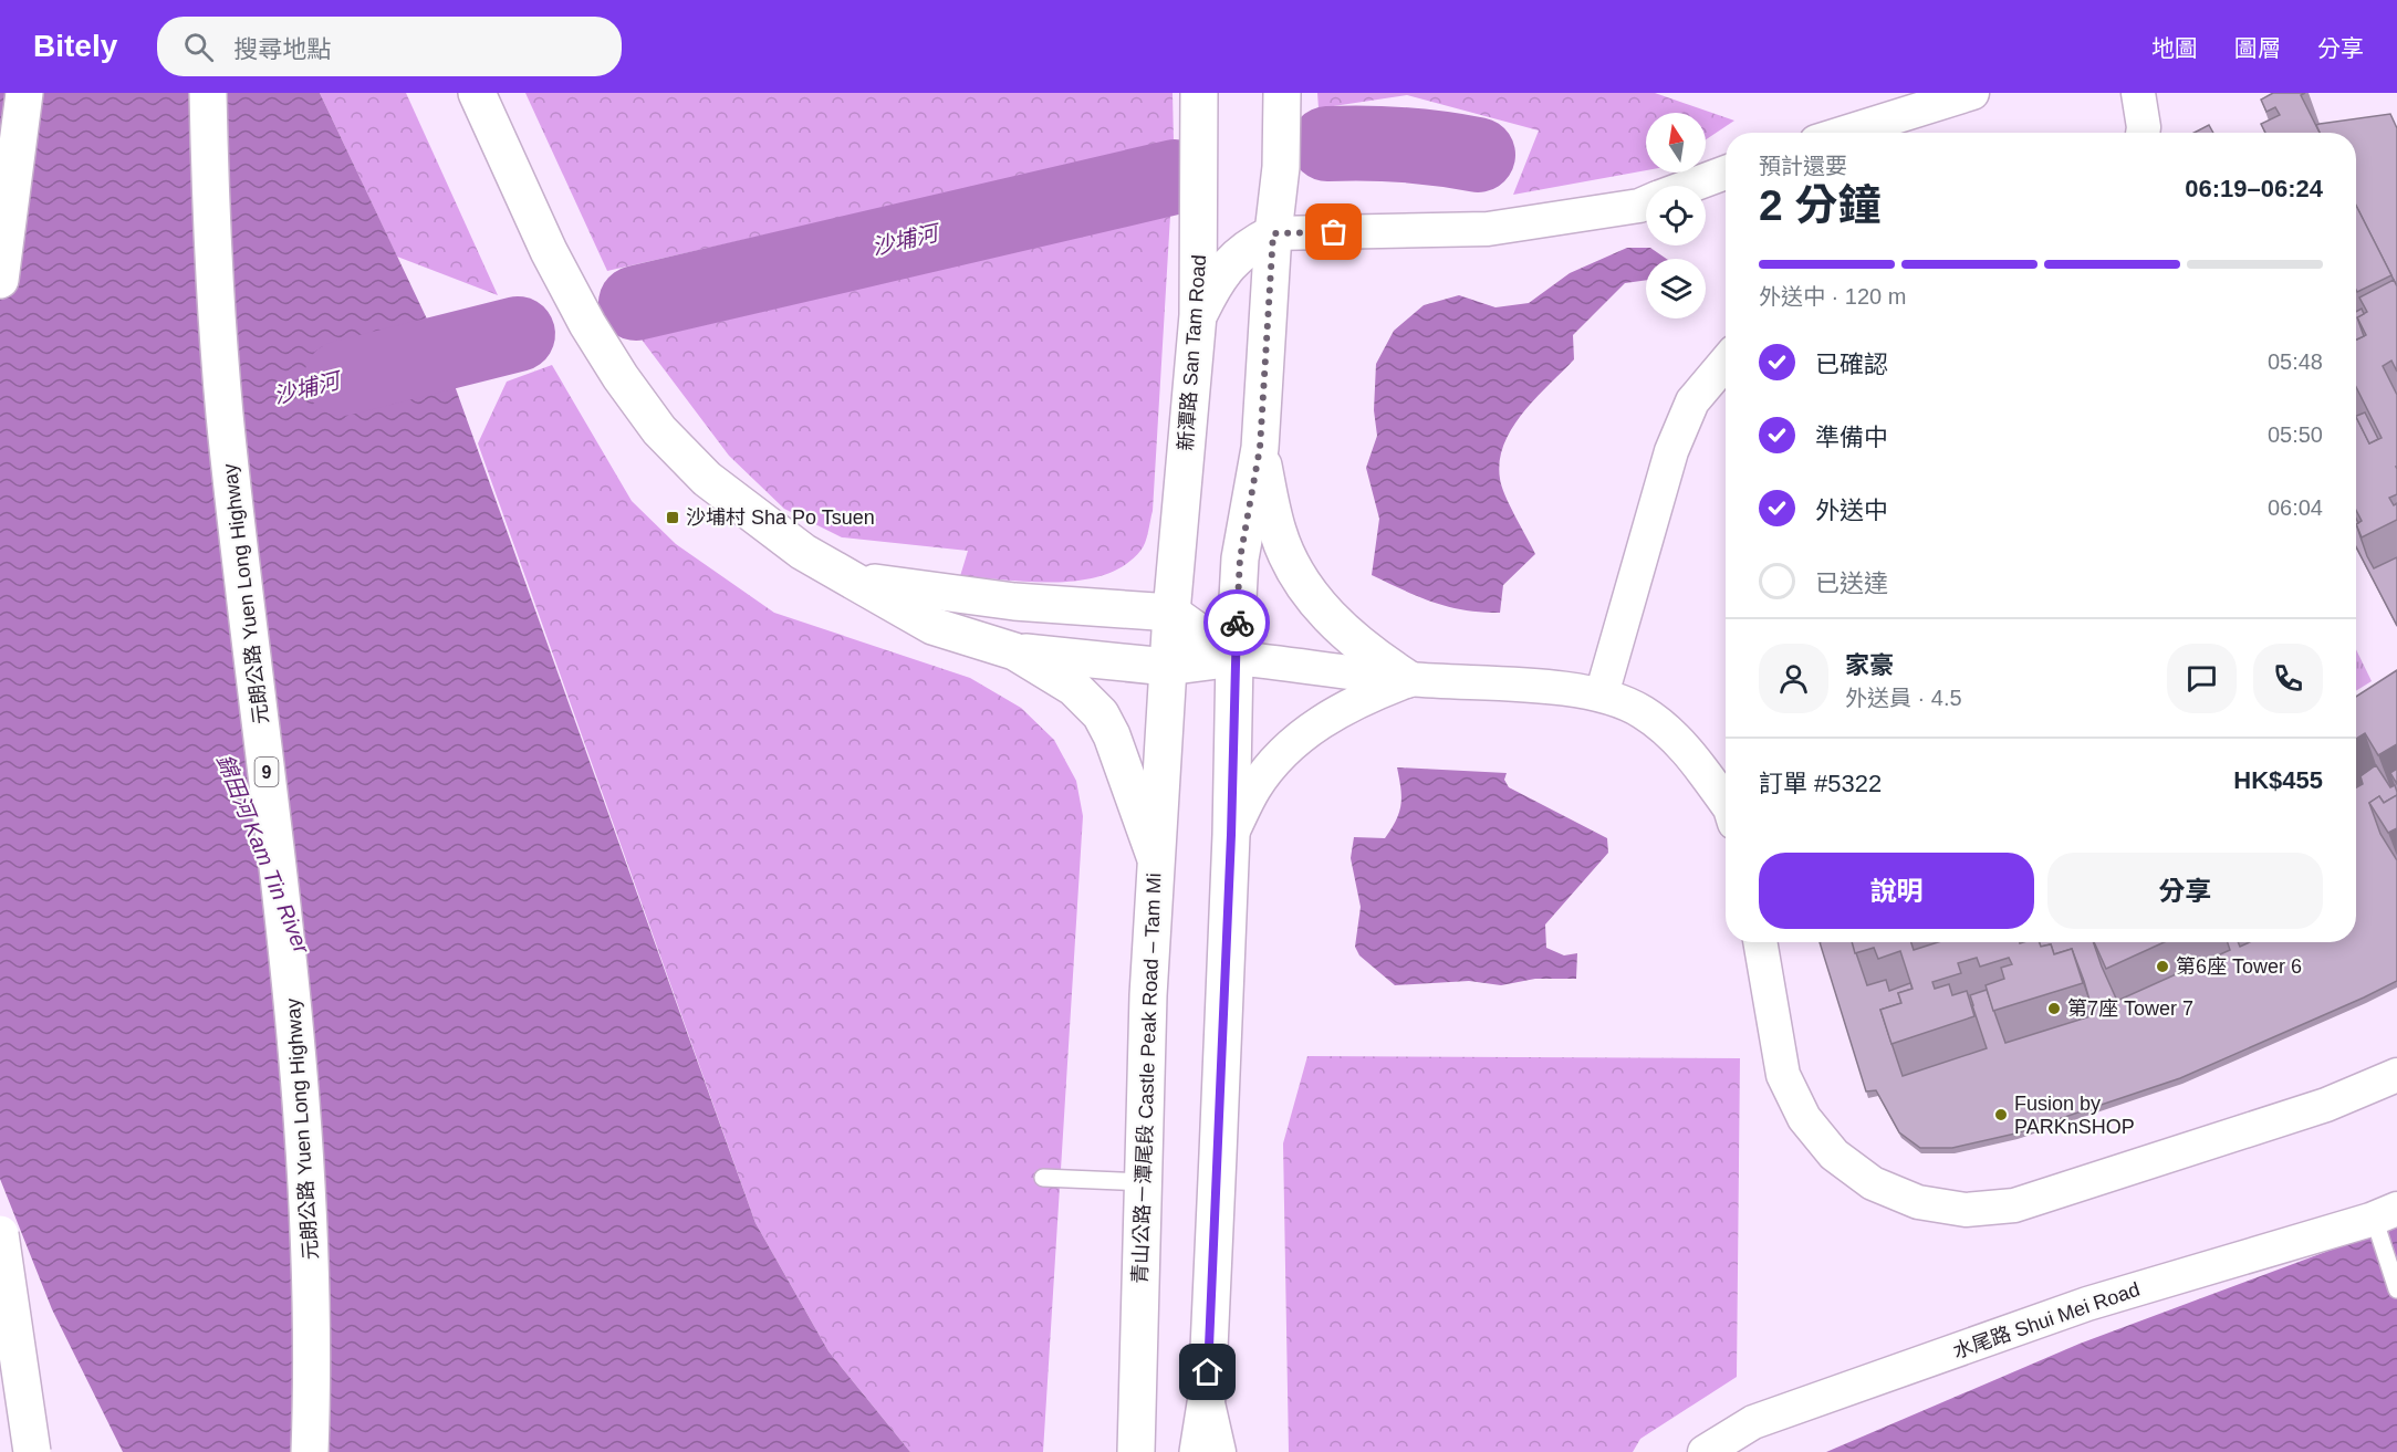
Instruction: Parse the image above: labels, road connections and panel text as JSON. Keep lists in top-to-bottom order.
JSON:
{
  "streets": {
    "main road": [
      "新潭路 San Tam Road",
      "元朗公路 Yuen Long Highway",
      "9",
      "青山公路－潭尾段 Castle Peak Road – Tam Mi"
    ],
    "street": ["水尾路 Shui Mei Road"]
  },
  "crossings": [
    ["新潭路 San Tam Road", "青山公路－潭尾段 Castle Peak Road – Tam Mi"]
  ],
  "water": ["沙埔河", "錦田河 Kam Tin River"],
  "places": {
    "transit": ["沙埔村 Sha Po Tsuen"],
    "other": ["第6座 Tower 6", "第7座 Tower 7", "Fusion by PARKnSHOP"]
  },
  "north": "top",
  "page": {
    "header": "Bitely",
    "search": "搜尋地點",
    "nav": ["地圖", "圖層", "分享"],
    "heading": ["2 分鐘", "預計還要", "06:19–06:24"],
    "panel": [
      "家豪",
      "外送員 · 4.5",
      "訂單 #5322",
      "HK$455"
    ],
    "bar": "外送中 · 120 m",
    "list": [
      ["已確認", "05:48"],
      ["準備中", "05:50"],
      ["外送中", "06:04"],
      "已送達"
    ],
    "buttons": ["說明", "分享"]
  }
}
